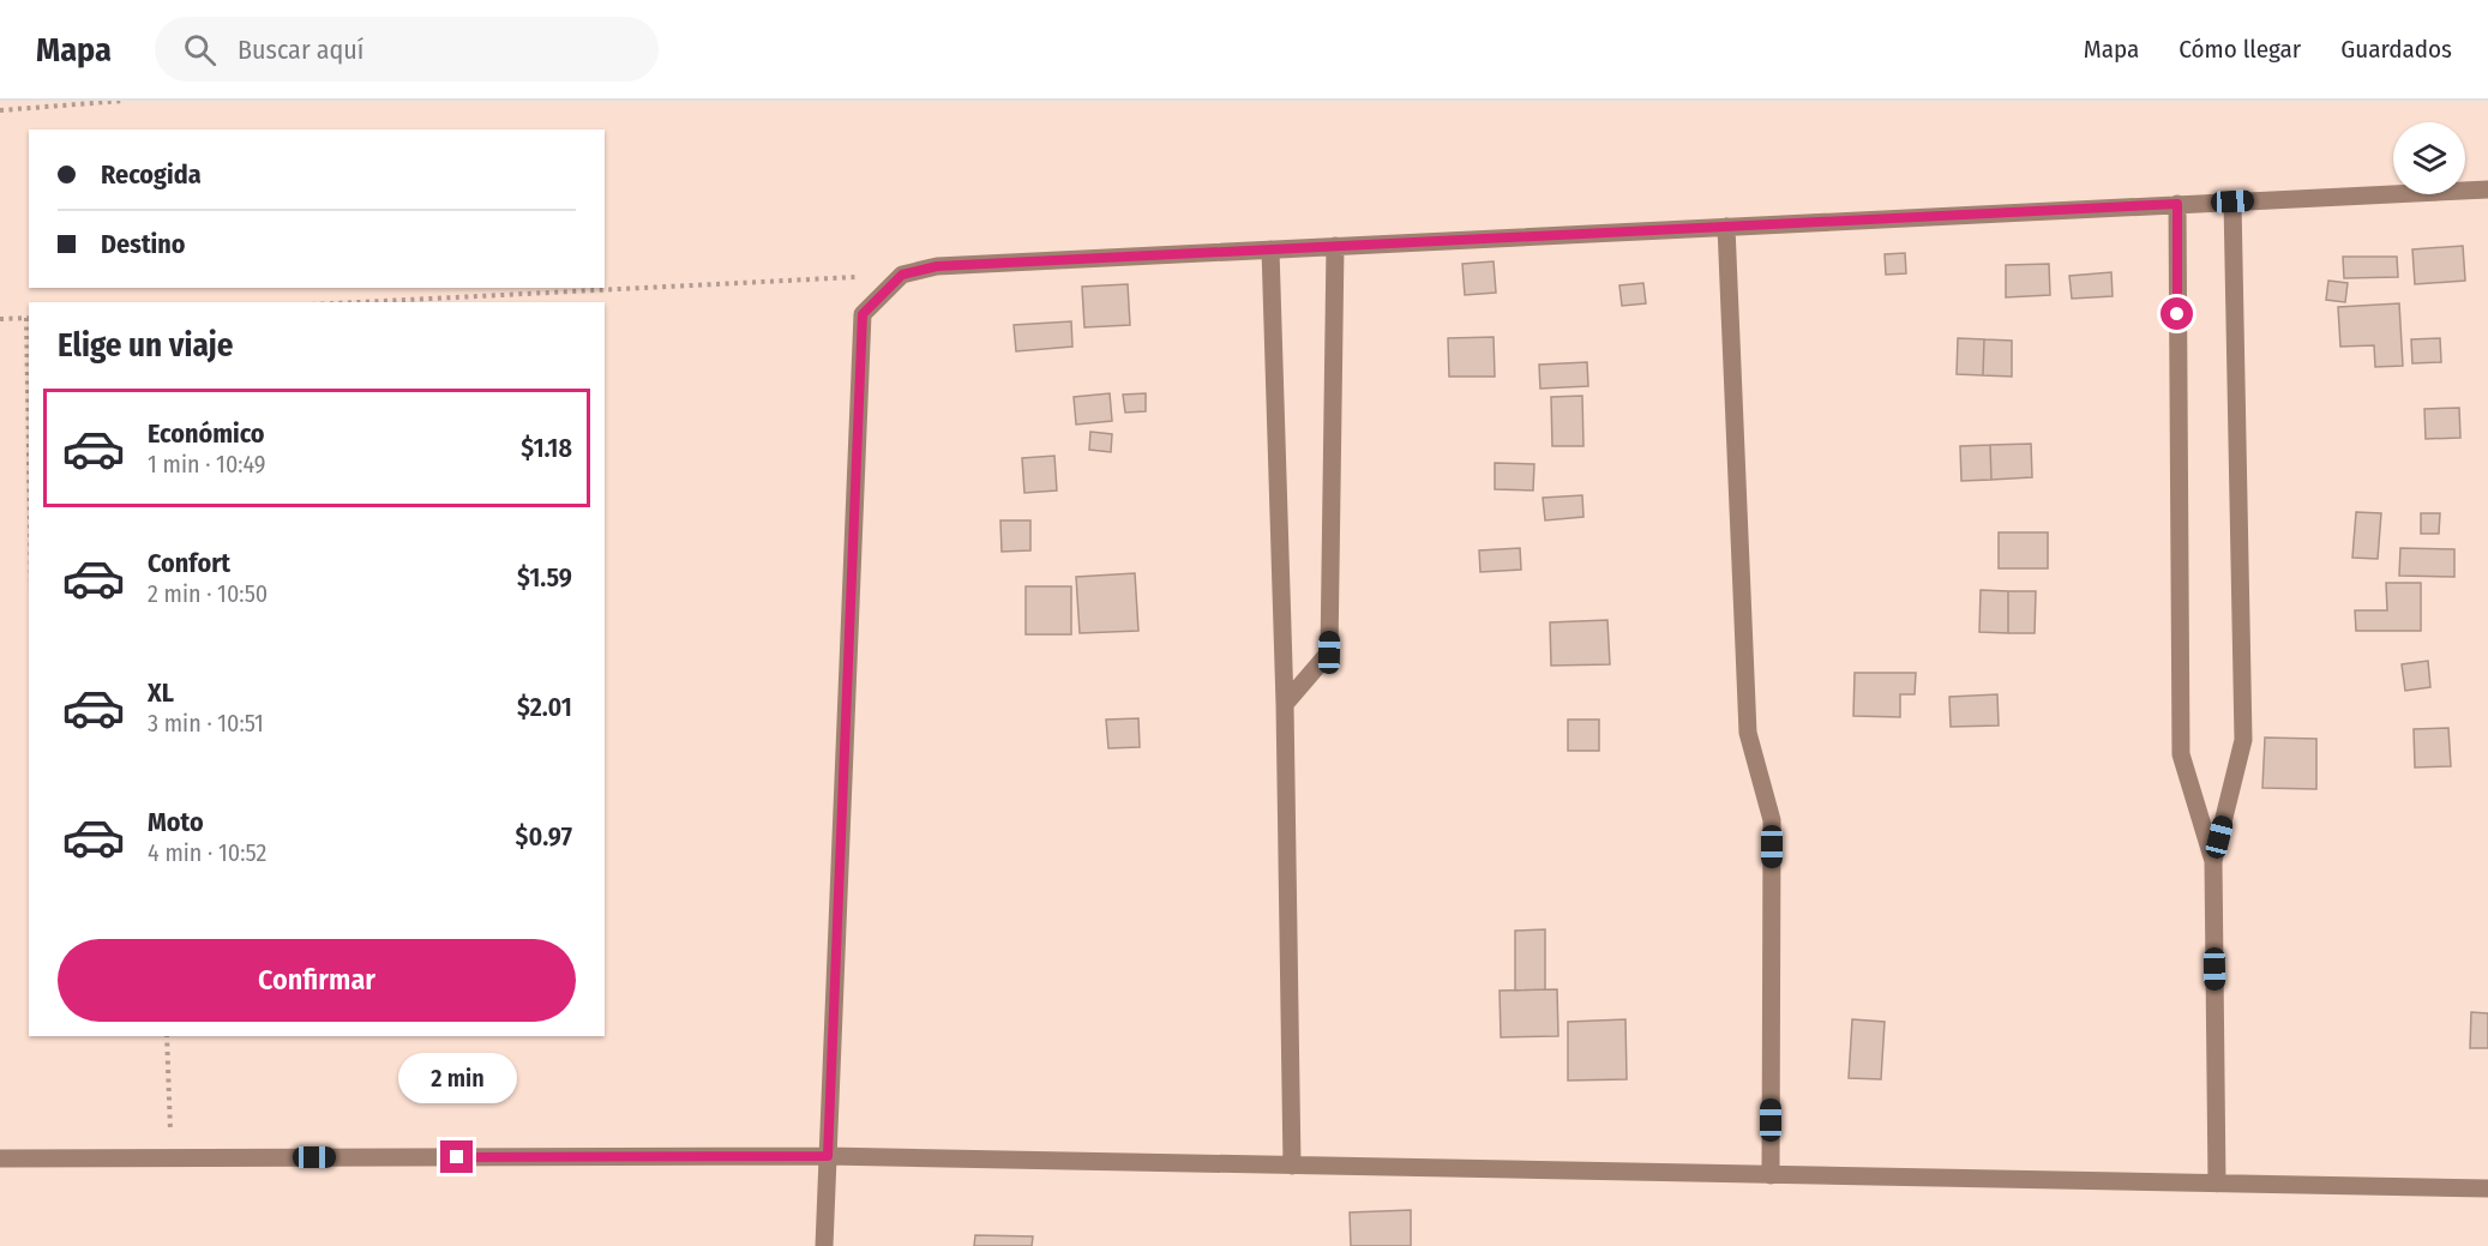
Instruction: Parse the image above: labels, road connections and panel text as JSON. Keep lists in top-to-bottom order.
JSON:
{
  "page": {
    "header": "Mapa",
    "search": "Buscar aquí",
    "nav": ["Mapa", "Cómo llegar", "Guardados"],
    "banner": ["Recogida", "Destino"],
    "heading": "Elige un viaje",
    "list": [
      {
        "name": "Económico",
        "note": "1 min · 10:49",
        "value": "$1.18"
      },
      {
        "name": "Confort",
        "note": "2 min · 10:50",
        "value": "$1.59"
      },
      {
        "name": "XL",
        "note": "3 min · 10:51",
        "value": "$2.01"
      },
      {
        "name": "Moto",
        "note": "4 min · 10:52",
        "value": "$0.97"
      }
    ],
    "buttons": "Confirmar",
    "bubble": "2 min"
  }
}
